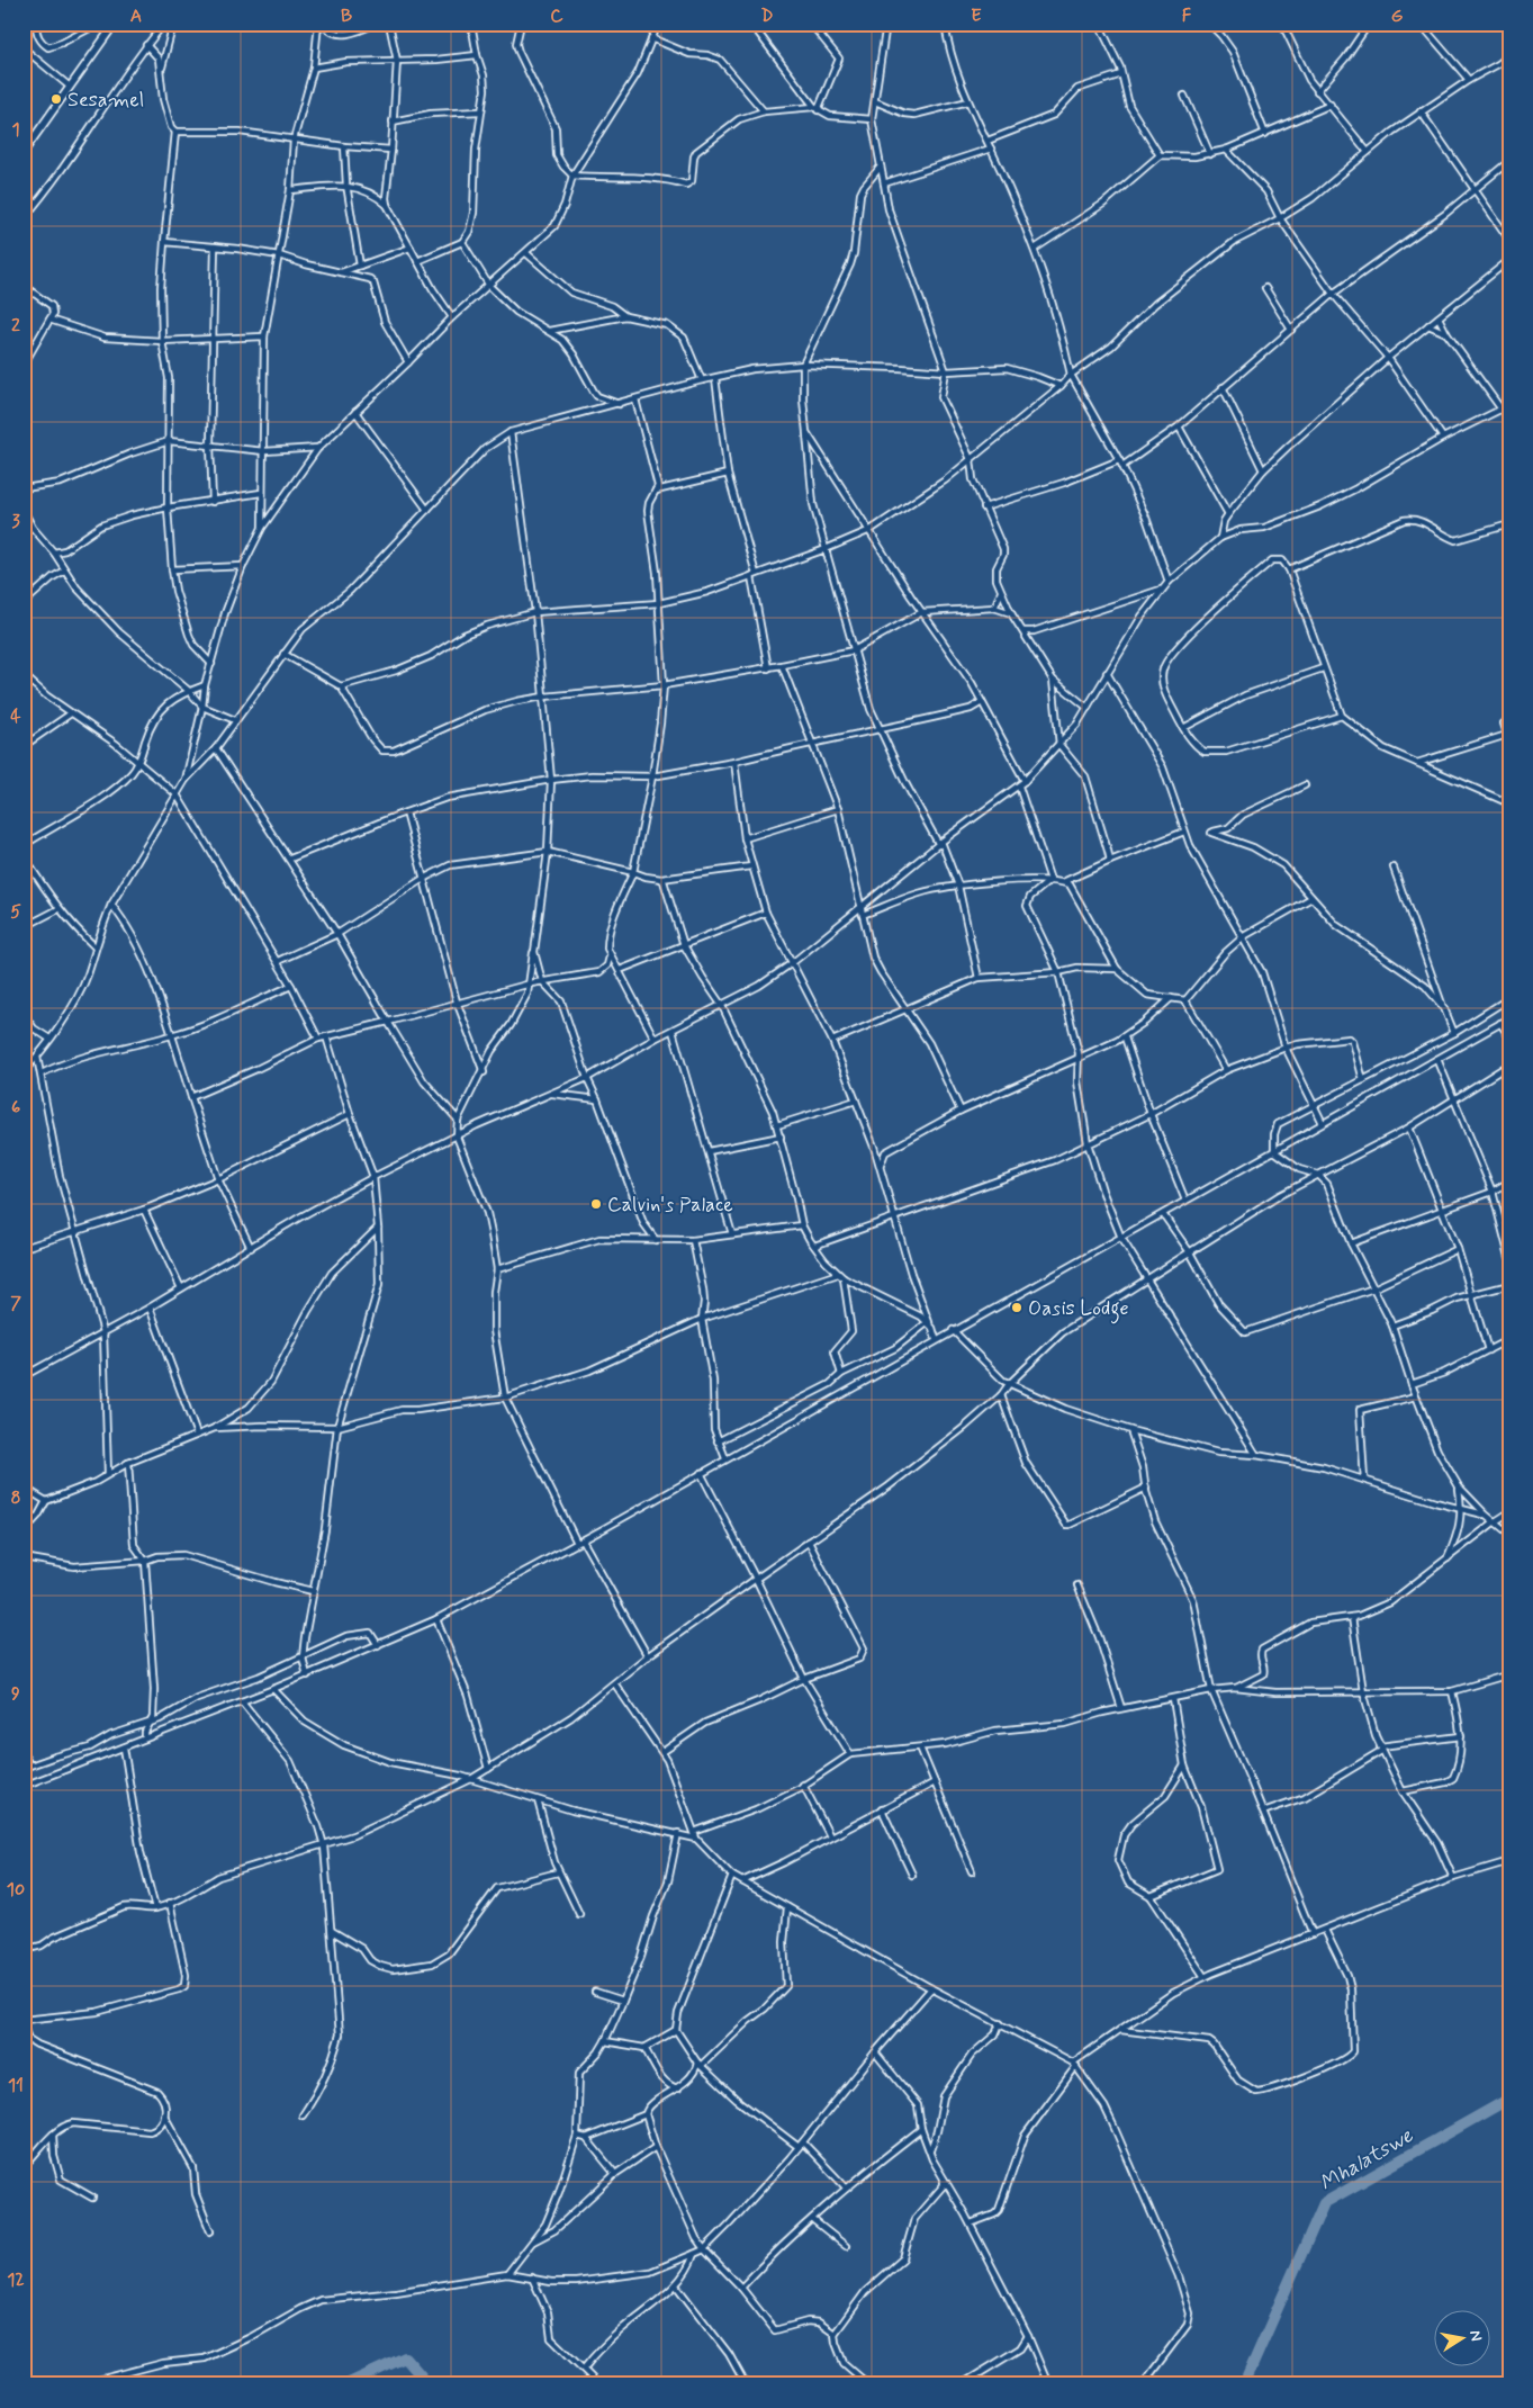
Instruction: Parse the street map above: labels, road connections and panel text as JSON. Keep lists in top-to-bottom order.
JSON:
{
  "water": ["Mhalatswe"],
  "places": ["Sesamel", "Calvin's Palace", "Oasis Lodge"],
  "north": "right",
  "grid": {
    "columns": [
      "A",
      "B",
      "C",
      "D",
      "E",
      "F",
      "G"
    ],
    "rows": [
      "1",
      "2",
      "3",
      "4",
      "5",
      "6",
      "7",
      "8",
      "9",
      "10",
      "11",
      "12"
    ]
  }
}
